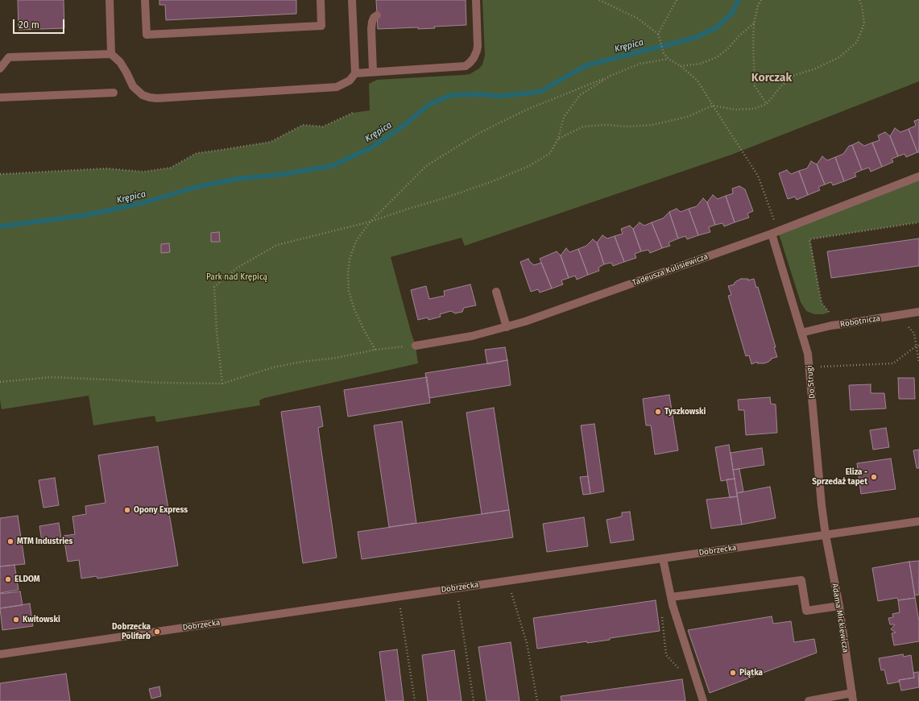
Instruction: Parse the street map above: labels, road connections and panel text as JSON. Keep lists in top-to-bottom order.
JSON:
{
  "streets": {
    "street": [
      "Tadeusza Kulisiewicza",
      "Robotnicza",
      "Do Strugi",
      "Dobrzecka",
      "Adama Mickiewicza"
    ]
  },
  "crossings": [
    ["Tadeusza Kulisiewicza", "Do Strugi"],
    ["Robotnicza", "Do Strugi"],
    ["Do Strugi", "Dobrzecka"],
    ["Do Strugi", "Adama Mickiewicza"],
    ["Dobrzecka", "Adama Mickiewicza"]
  ],
  "districts": ["Korczak"],
  "water": ["Krępica"],
  "parks": ["Park nad Krępicą"],
  "places": [
    "Tyszkowski",
    "Eliza - Sprzedaż tapet",
    "Opony Express",
    "MTM Industries",
    "ELDOM",
    "Kwitowski",
    "Dobrzecka Polifarb",
    "Piątka"
  ],
  "scale_bar": "20 m"
}
